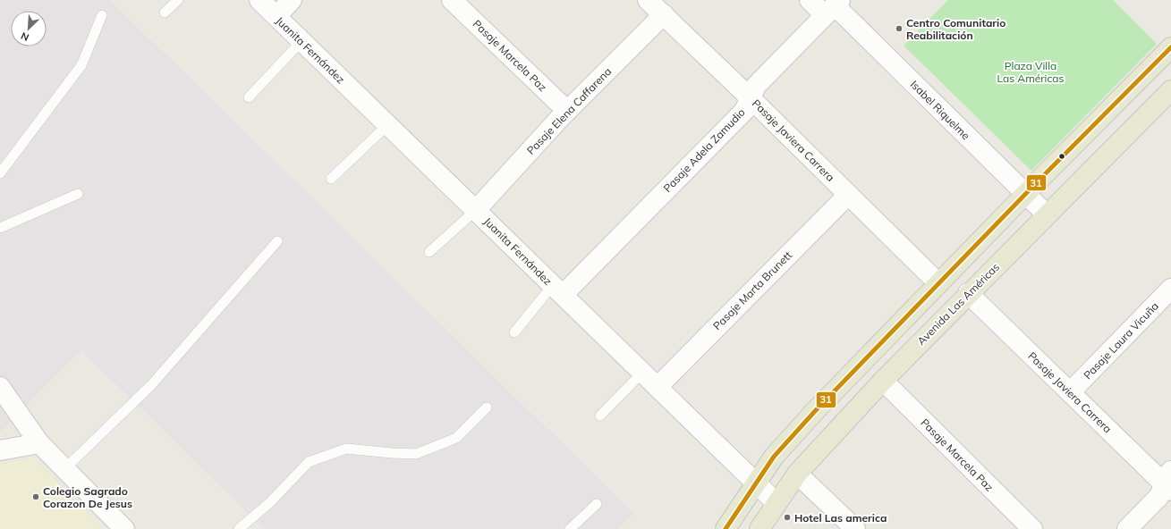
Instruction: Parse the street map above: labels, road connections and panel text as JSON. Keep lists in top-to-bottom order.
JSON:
{
  "streets": {
    "main road": ["Avenida Las Américas"],
    "street": [
      "Juanita Fernández",
      "Pasaje Marcela Paz",
      "Isabel Riquelme",
      "Pasaje Elena Caffarena",
      "Pasaje Javiera Carrera",
      "Pasaje Adela Zamudio",
      "Pasaje Marta Brunett",
      "Pasaje Laura Vicuña"
    ]
  },
  "crossings": [
    ["Juanita Fernández", "Pasaje Elena Caffarena"],
    ["Juanita Fernández", "Pasaje Adela Zamudio"],
    ["Juanita Fernández", "Pasaje Marta Brunett"],
    ["Juanita Fernández", "Avenida Las Américas"],
    ["Pasaje Marcela Paz", "Pasaje Elena Caffarena"],
    ["Pasaje Marcela Paz", "Avenida Las Américas"],
    ["Isabel Riquelme", "Pasaje Adela Zamudio"],
    ["Isabel Riquelme", "Avenida Las Américas"],
    ["Pasaje Elena Caffarena", "Pasaje Javiera Carrera"],
    ["Pasaje Javiera Carrera", "Pasaje Adela Zamudio"],
    ["Pasaje Javiera Carrera", "Pasaje Marta Brunett"],
    ["Pasaje Javiera Carrera", "Avenida Las Américas"],
    ["Pasaje Javiera Carrera", "Pasaje Laura Vicuña"]
  ],
  "parks": ["Plaza Villa Las Américas"],
  "places": ["Centro Comunitario Reabilitación", "Colegio Sagrado Corazon De Jesus", "Hotel Las america"],
  "lines": ["transit line 31"],
  "north": "bottom left"
}
